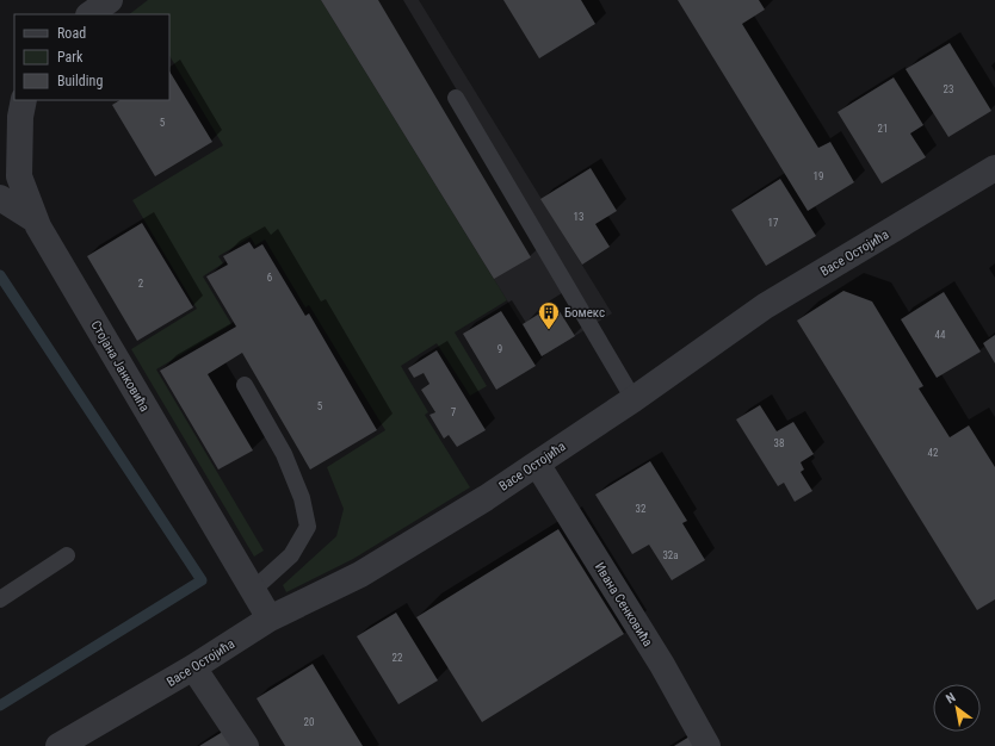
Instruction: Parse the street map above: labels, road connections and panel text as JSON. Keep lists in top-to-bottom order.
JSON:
{
  "streets": {
    "street": ["Васе Остојића", "Стојана Јанковића", "Ивана Сенковића"]
  },
  "crossings": [
    ["Васе Остојића", "Стојана Јанковића"],
    ["Васе Остојића", "Ивана Сенковића"]
  ],
  "places": {
    "building": ["Бомекс"]
  },
  "house_numbers": [
    "23",
    "5",
    "21",
    "19",
    "13",
    "17",
    "6",
    "2",
    "44",
    "9",
    "5",
    "7",
    "38",
    "42",
    "32",
    "32a",
    "22",
    "20"
  ],
  "legend": ["Road", "Park", "Building"],
  "north": "top left"
}
